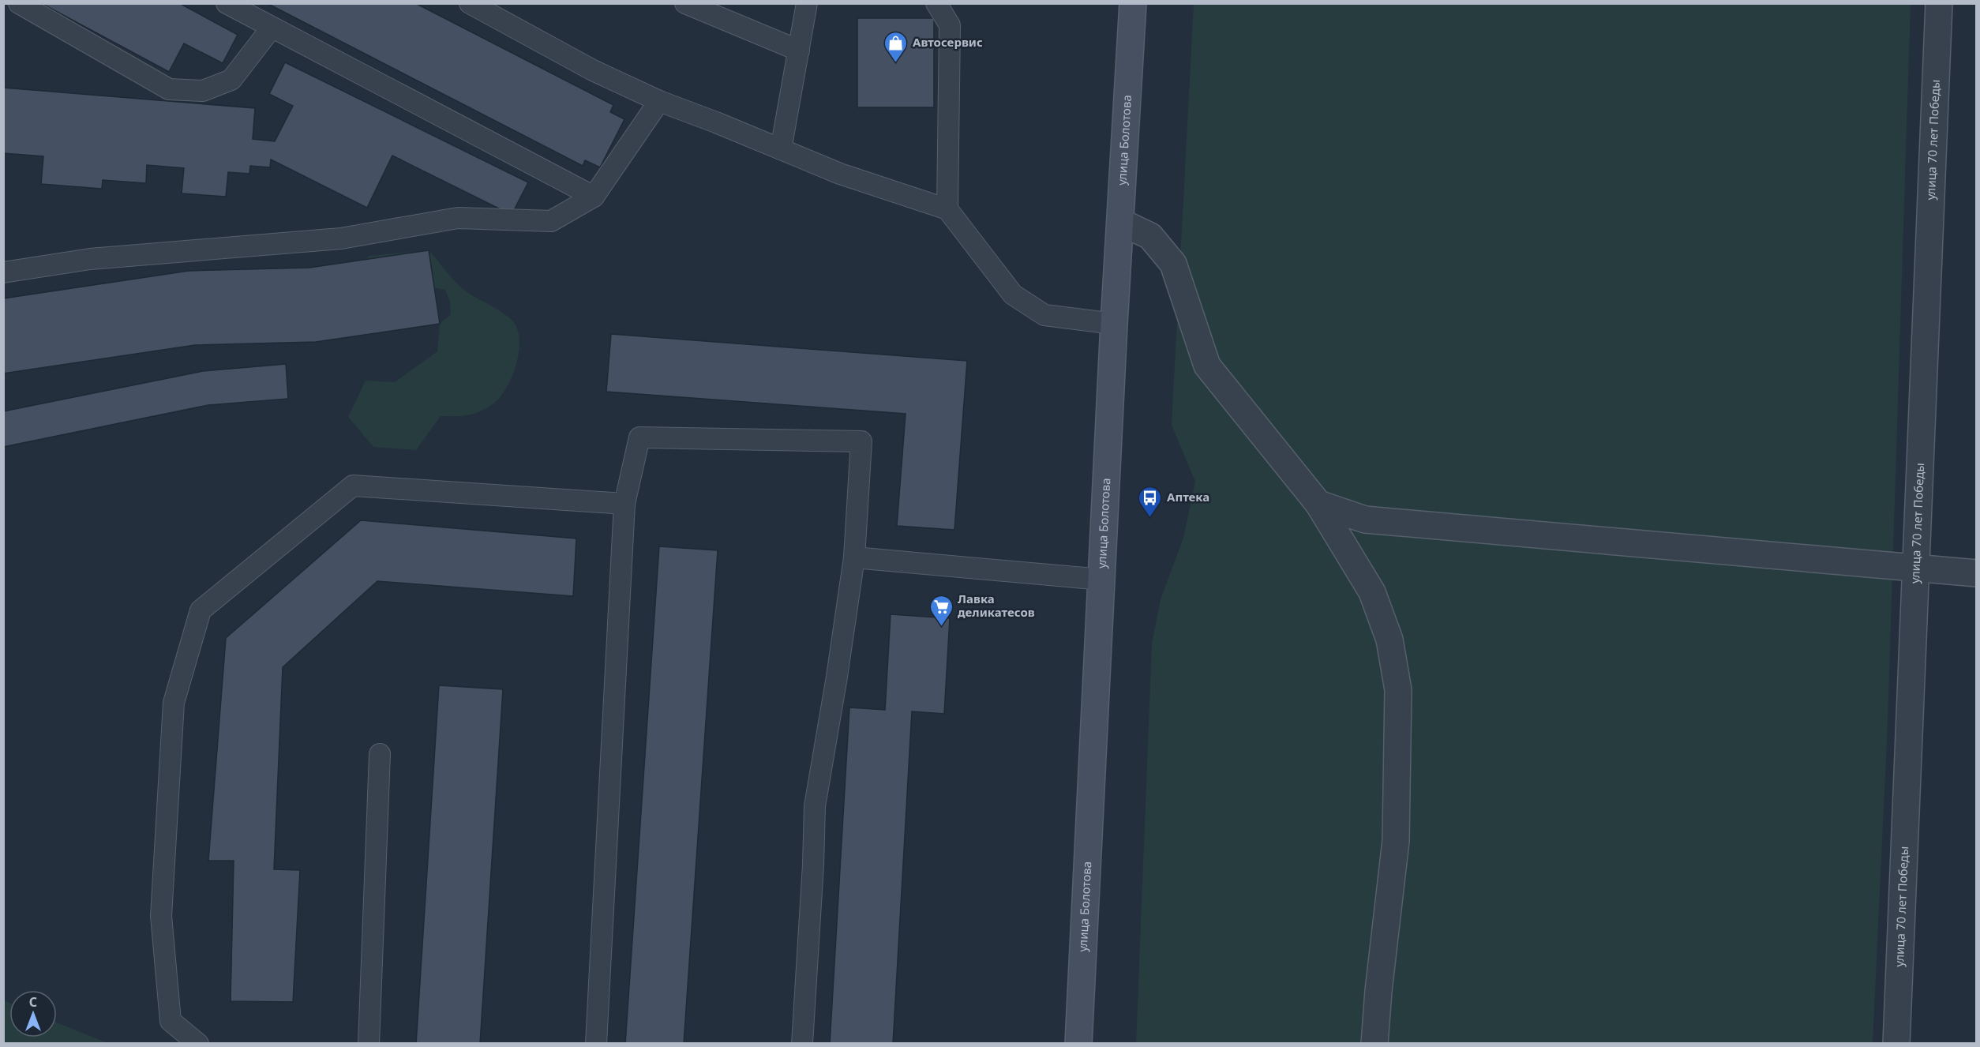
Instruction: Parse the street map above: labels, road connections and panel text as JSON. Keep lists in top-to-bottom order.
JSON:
{
  "streets": {
    "main road": ["улица Болотова"],
    "street": ["улица 70 лет Победы"]
  },
  "places": {
    "shop": ["Автосервис"],
    "bus stop": ["Аптека"],
    "supermarket": ["Лавка деликатесов"]
  },
  "north": "top"
}
